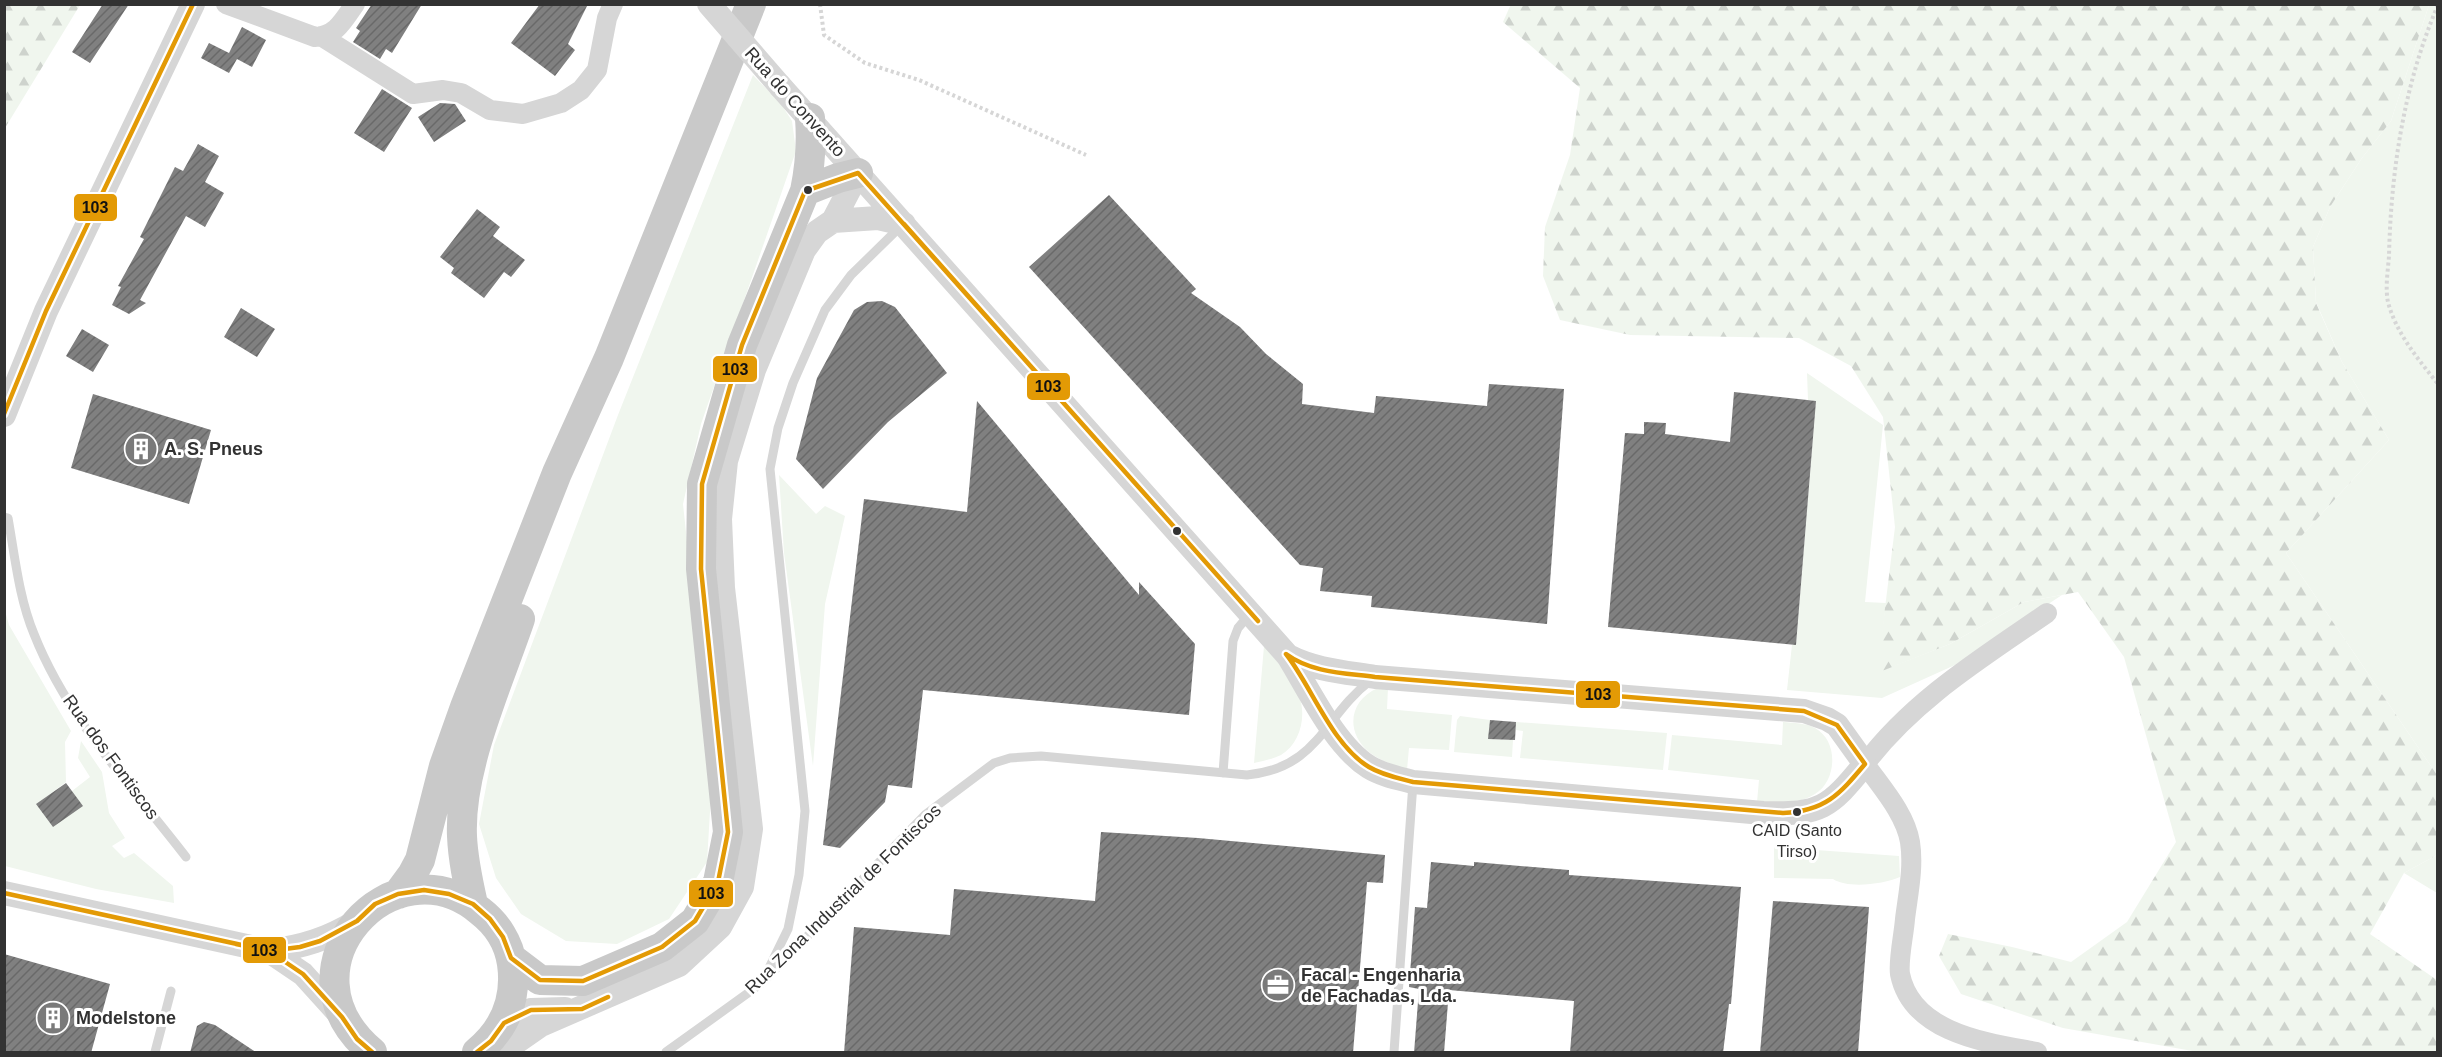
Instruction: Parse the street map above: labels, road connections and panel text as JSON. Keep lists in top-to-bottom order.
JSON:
{
  "streets": {
    "street": ["Rua do Convento"],
    "lane": ["Rua dos Fontiscos", "Rua Zona Industrial de Fontiscos"]
  },
  "places": {
    "building": ["A. S. Pneus", "Modelstone"],
    "other": ["CAID (Santo Tirso)"],
    "office": ["Facal - Engenharia de Fachadas, Lda."]
  },
  "lines": ["transit line 103"]
}
